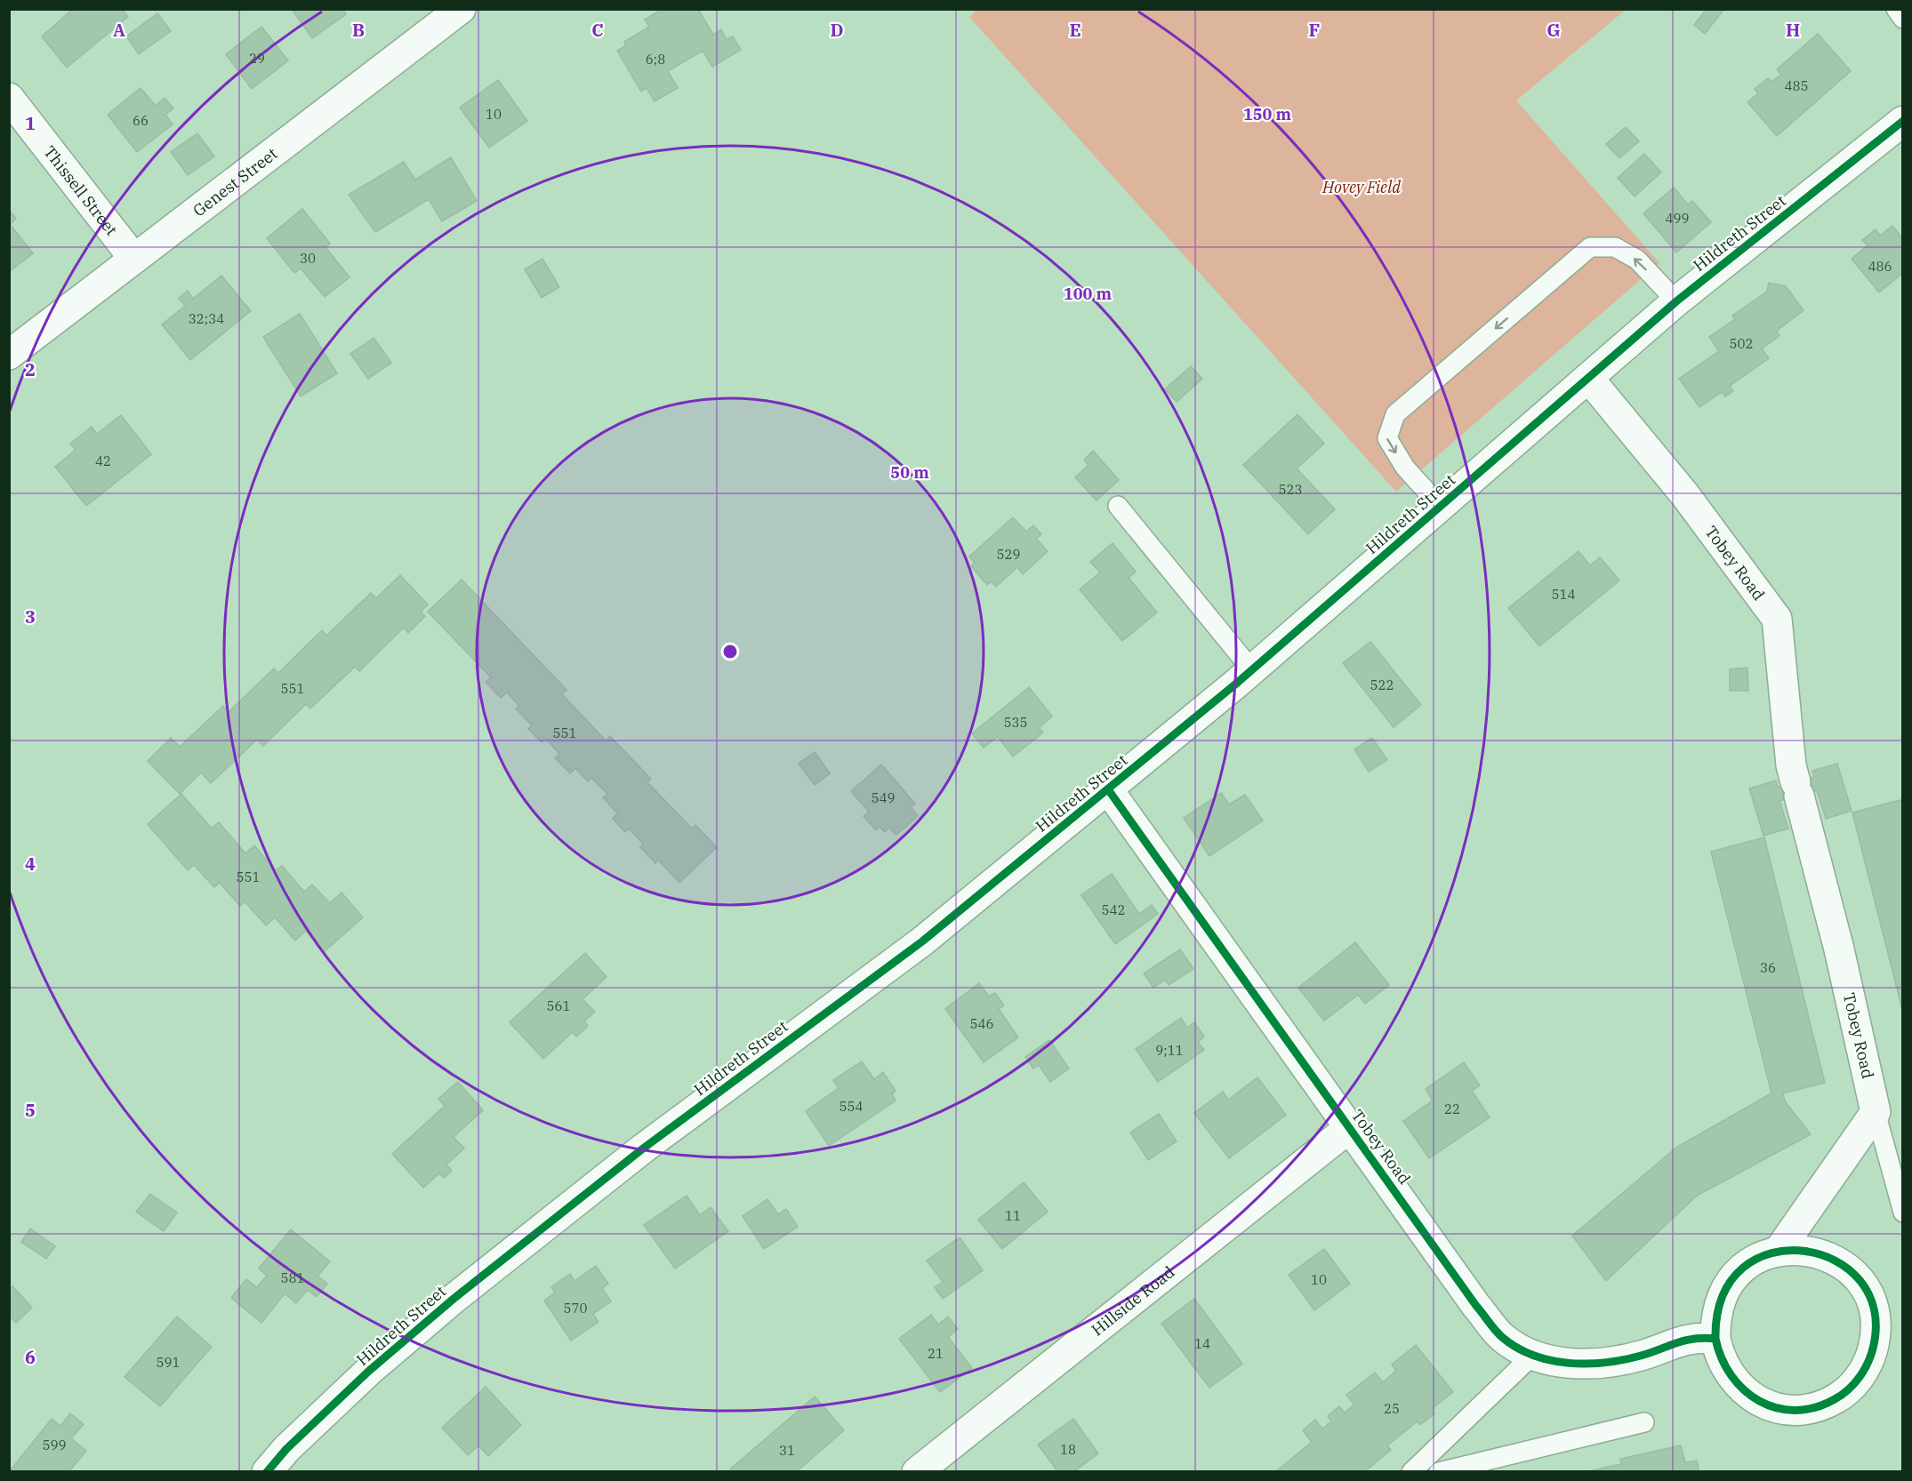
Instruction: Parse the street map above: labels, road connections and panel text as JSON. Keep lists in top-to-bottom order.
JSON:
{
  "streets": {
    "street": [
      "Genest Street",
      "Thissell Street",
      "Hildreth Street",
      "Tobey Road",
      "Hillside Road"
    ]
  },
  "crossings": [
    ["Genest Street", "Thissell Street"],
    ["Hildreth Street", "Tobey Road"],
    ["Tobey Road", "Hillside Road"]
  ],
  "parks": ["Hovey Field"],
  "house_numbers": [
    "29",
    "6;8",
    "485",
    "10",
    "66",
    "499",
    "30",
    "486",
    "32;34",
    "502",
    "42",
    "523",
    "529",
    "514",
    "522",
    "551",
    "535",
    "551",
    "549",
    "551",
    "542",
    "36",
    "561",
    "546",
    "9;11",
    "554",
    "22",
    "11",
    "581",
    "10",
    "570",
    "14",
    "21",
    "591",
    "25",
    "599",
    "18",
    "31"
  ],
  "grid": {
    "columns": [
      "A",
      "B",
      "C",
      "D",
      "E",
      "F",
      "G",
      "H"
    ],
    "rows": [
      "1",
      "2",
      "3",
      "4",
      "5",
      "6"
    ]
  },
  "rings": ["150 m", "100 m", "50 m"]
}
